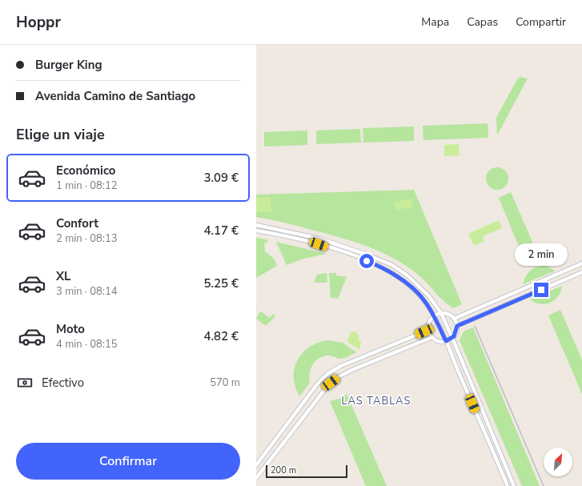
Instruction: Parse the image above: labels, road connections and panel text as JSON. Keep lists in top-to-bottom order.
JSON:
{
  "districts": ["LAS TABLAS"],
  "scale_bar": "200 m",
  "north": "top right",
  "page": {
    "header": "Hoppr",
    "nav": ["Mapa", "Capas", "Compartir"],
    "banner": ["Burger King", "Avenida Camino de Santiago"],
    "heading": "Elige un viaje",
    "list": [
      {
        "name": "Económico",
        "note": "1 min · 08:12",
        "value": "3.09 €"
      },
      {
        "name": "Confort",
        "note": "2 min · 08:13",
        "value": "4.17 €"
      },
      {
        "name": "XL",
        "note": "3 min · 08:14",
        "value": "5.25 €"
      },
      {
        "name": "Moto",
        "note": "4 min · 08:15",
        "value": "4.82 €"
      }
    ],
    "bubble": "2 min",
    "pay": ["Efectivo", "570 m"],
    "buttons": "Confirmar",
    "scale": "200 m"
  }
}
